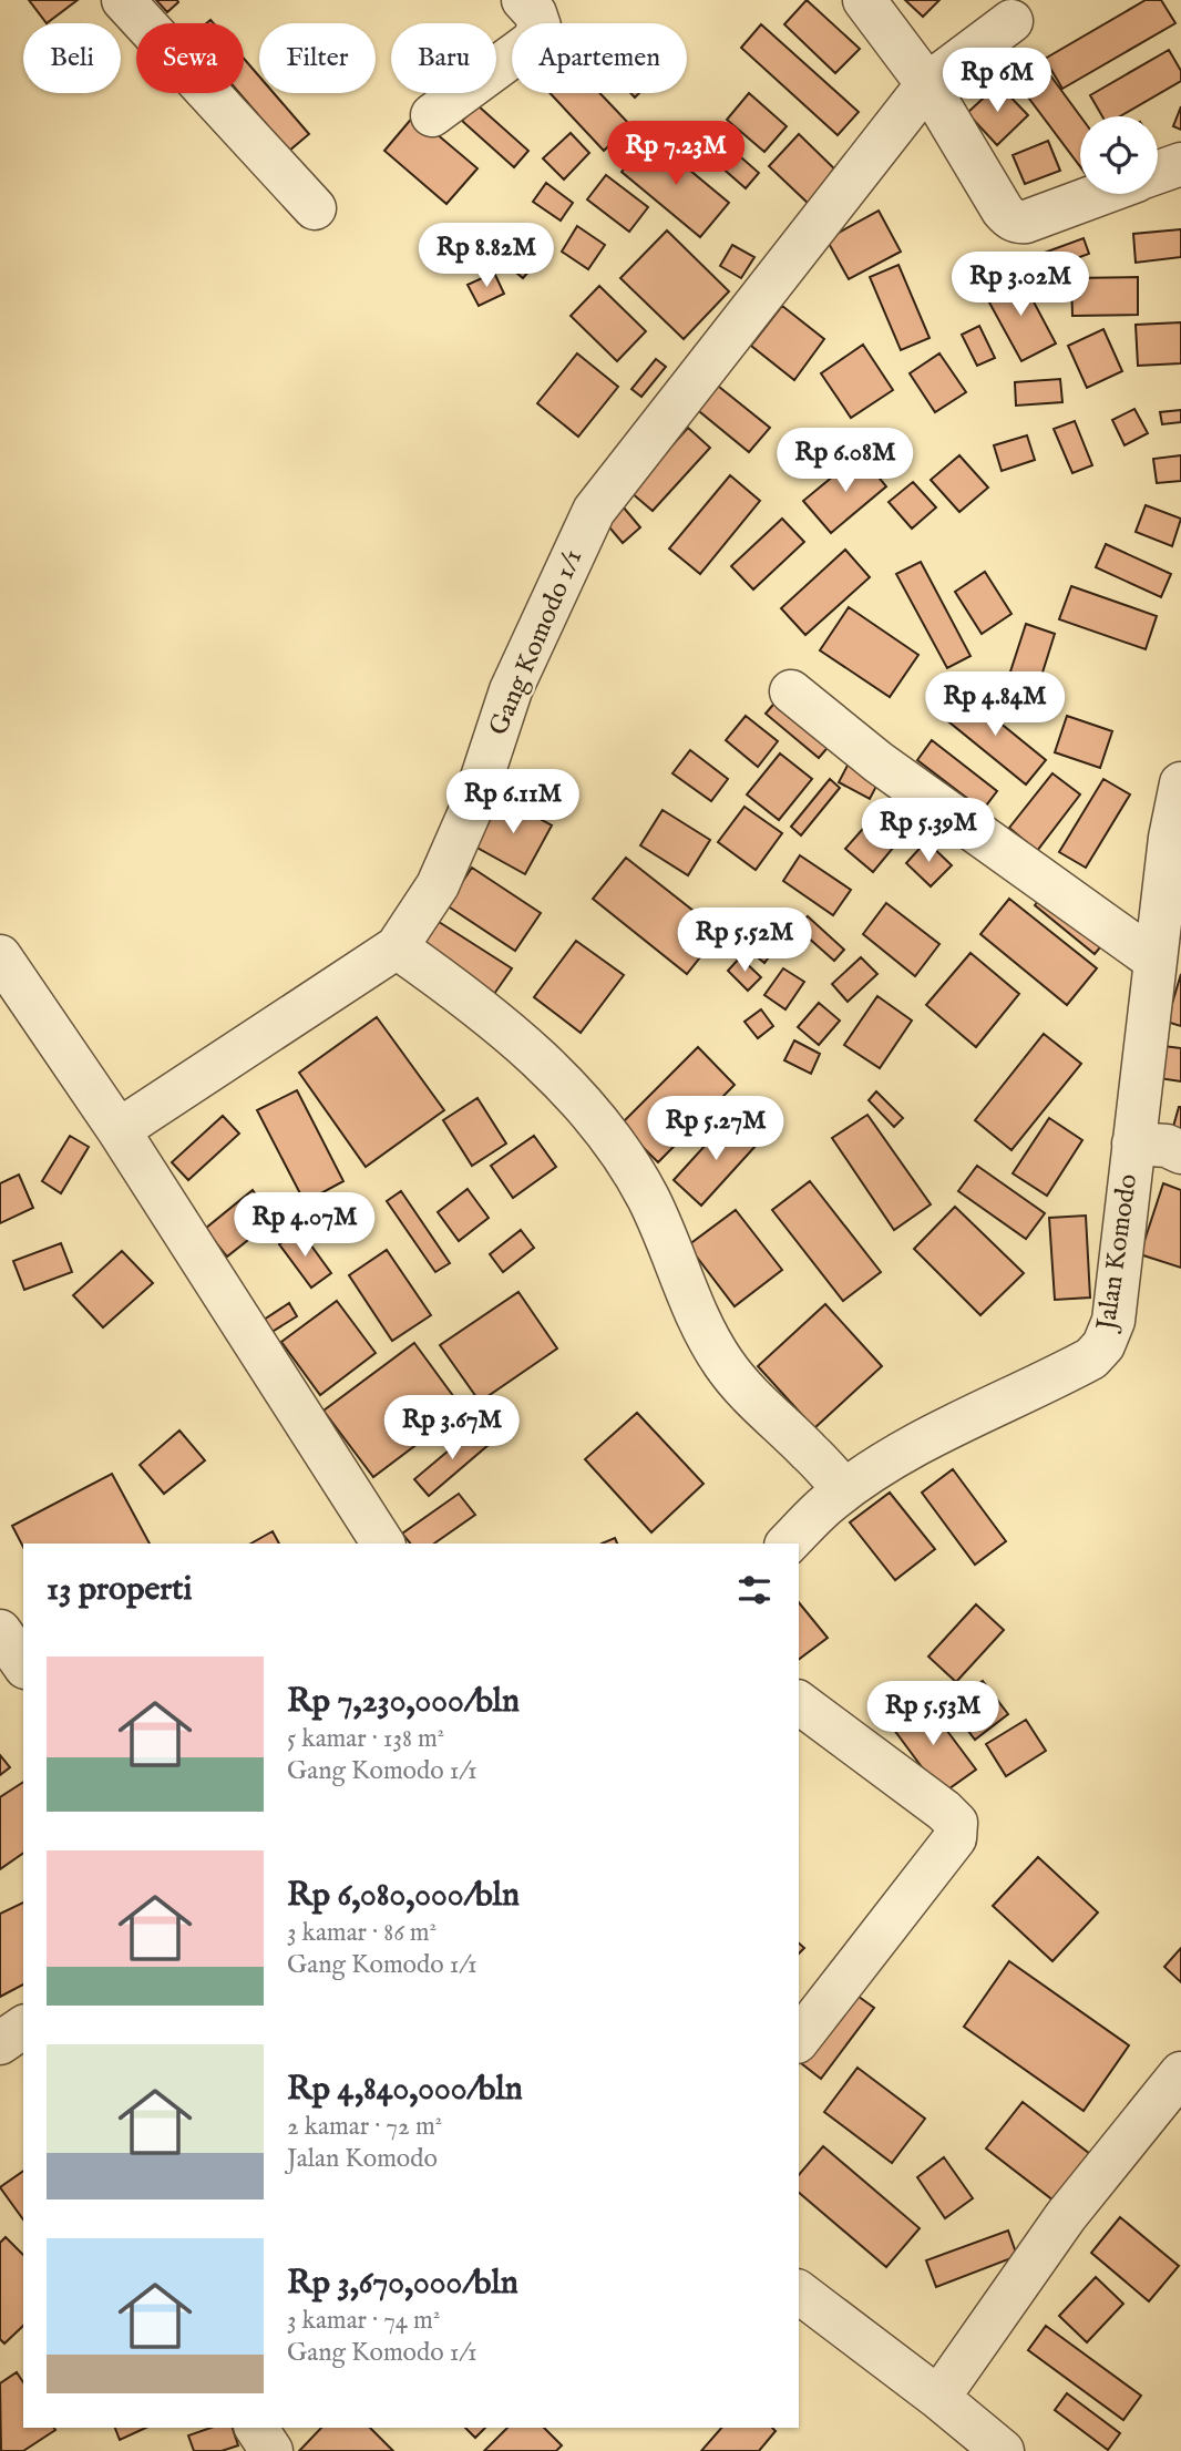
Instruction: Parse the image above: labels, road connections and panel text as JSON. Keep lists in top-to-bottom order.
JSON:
{
  "streets": {
    "street": ["Gang Komodo 1/1", "Jalan Komodo"]
  },
  "page": {
    "chip": [
      "Beli",
      "Sewa",
      "Filter",
      "Baru",
      "Apartemen"
    ],
    "price": [
      "Rp 6M",
      "Rp 7.23M",
      "Rp 8.82M",
      "Rp 3.02M",
      "Rp 6.08M",
      "Rp 4.84M",
      "Rp 6.11M",
      "Rp 5.39M",
      "Rp 5.52M",
      "Rp 5.27M",
      "Rp 4.07M",
      "Rp 3.67M",
      "Rp 5.53M"
    ],
    "heading": "13 properti",
    "list": [
      {
        "name": "Rp 7,230,000/bln",
        "note": "5 kamar · 138 m² · Gang Komodo 1/1"
      },
      {
        "name": "Rp 6,080,000/bln",
        "note": "3 kamar · 86 m² · Gang Komodo 1/1"
      },
      {
        "name": "Rp 4,840,000/bln",
        "note": "2 kamar · 72 m² · Jalan Komodo"
      },
      {
        "name": "Rp 3,670,000/bln",
        "note": "3 kamar · 74 m² · Gang Komodo 1/1"
      }
    ]
  }
}
